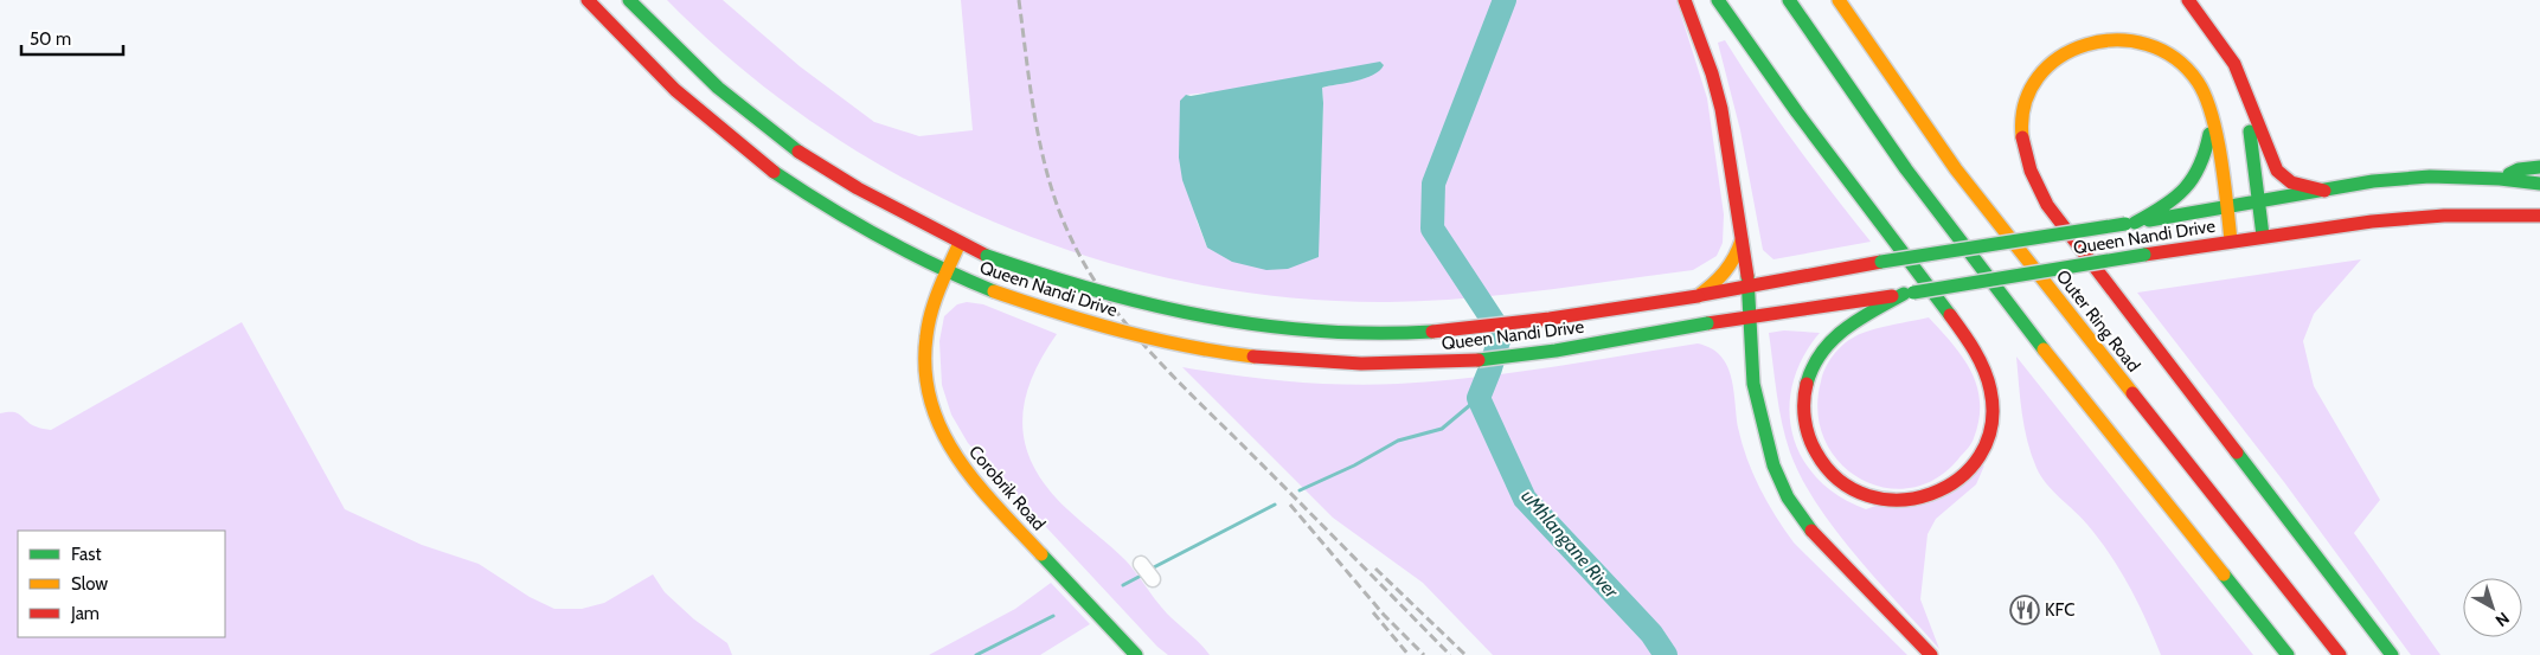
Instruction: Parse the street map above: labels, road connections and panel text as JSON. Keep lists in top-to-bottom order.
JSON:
{
  "streets": {
    "main road": ["Queen Nandi Drive", "Outer Ring Road", "Corobrik Road"]
  },
  "crossings": [
    ["Queen Nandi Drive", "Corobrik Road"]
  ],
  "water": ["uMhlangane River"],
  "places": {
    "restaurant": ["KFC"]
  },
  "legend": ["Fast", "Slow", "Jam"],
  "scale_bar": "50 m",
  "north": "bottom right"
}
